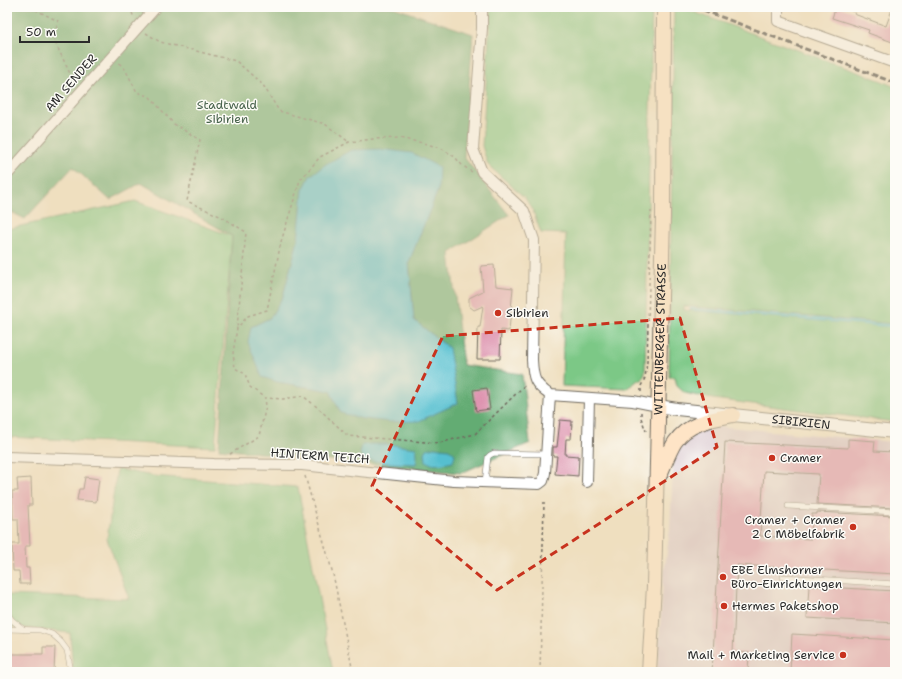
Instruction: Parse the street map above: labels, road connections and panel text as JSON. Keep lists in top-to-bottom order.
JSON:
{
  "streets": {
    "main road": ["WITTENBERGER STRASSE"],
    "street": ["AM SENDER", "SIBIRIEN", "HINTERM TEICH"]
  },
  "crossings": [
    ["WITTENBERGER STRASSE", "SIBIRIEN"],
    ["SIBIRIEN", "HINTERM TEICH"]
  ],
  "parks": ["Stadtwald Sibirien"],
  "places": [
    "Sibirien",
    "Cramer",
    "Cramer + Cramer 2 C Möbelfabrik",
    "EBE Elmshorner Büro-Einrichtungen",
    "Hermes Paketshop",
    "Mail + Marketing Service"
  ],
  "scale_bar": "50 m"
}
